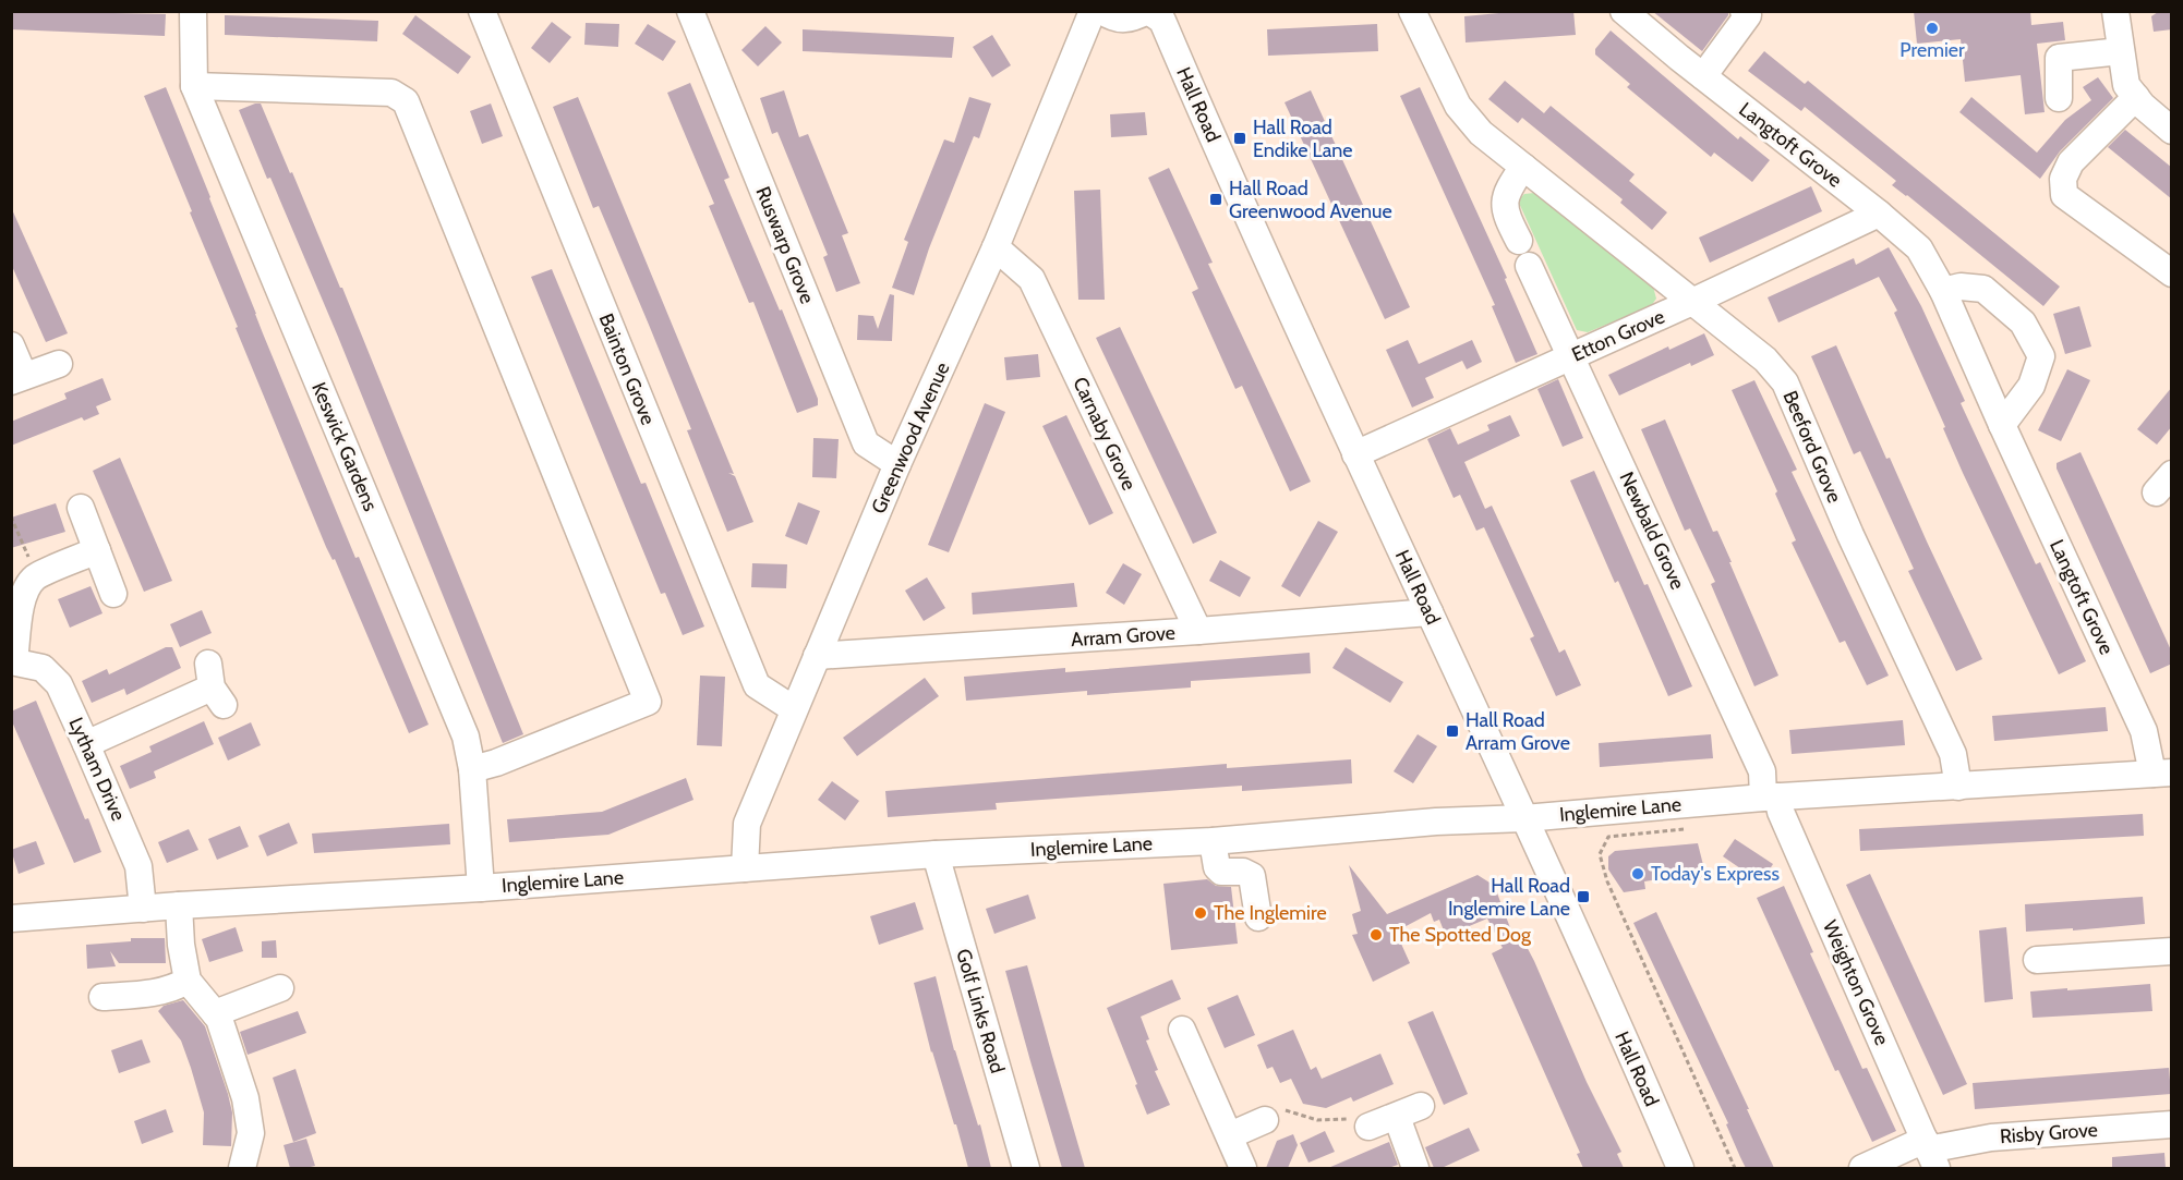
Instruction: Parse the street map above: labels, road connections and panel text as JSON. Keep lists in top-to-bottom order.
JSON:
{
  "streets": {
    "street": [
      "Hall Road",
      "Langtoft Grove",
      "Ruswarp Grove",
      "Etton Grove",
      "Bainton Grove",
      "Carnaby Grove",
      "Greenwood Avenue",
      "Keswick Gardens",
      "Beeford Grove",
      "Newbald Grove",
      "Arram Grove",
      "Lytham Drive",
      "Inglemire Lane",
      "Weighton Grove",
      "Golf Links Road",
      "Risby Grove"
    ]
  },
  "crossings": [
    ["Hall Road", "Etton Grove"],
    ["Hall Road", "Arram Grove"],
    ["Hall Road", "Inglemire Lane"],
    ["Langtoft Grove", "Etton Grove"],
    ["Langtoft Grove", "Inglemire Lane"],
    ["Ruswarp Grove", "Greenwood Avenue"],
    ["Etton Grove", "Beeford Grove"],
    ["Etton Grove", "Newbald Grove"],
    ["Bainton Grove", "Greenwood Avenue"],
    ["Carnaby Grove", "Greenwood Avenue"],
    ["Carnaby Grove", "Arram Grove"],
    ["Greenwood Avenue", "Arram Grove"],
    ["Greenwood Avenue", "Inglemire Lane"],
    ["Keswick Gardens", "Inglemire Lane"],
    ["Beeford Grove", "Inglemire Lane"],
    ["Newbald Grove", "Inglemire Lane"],
    ["Newbald Grove", "Weighton Grove"],
    ["Lytham Drive", "Inglemire Lane"],
    ["Inglemire Lane", "Weighton Grove"],
    ["Inglemire Lane", "Golf Links Road"],
    ["Weighton Grove", "Risby Grove"]
  ],
  "places": {
    "other": [
      "Premier",
      "Today's Express",
      "The Inglemire",
      "The Spotted Dog"
    ],
    "transit": [
      "Hall Road Endike Lane",
      "Hall Road Greenwood Avenue",
      "Hall Road Arram Grove",
      "Hall Road Inglemire Lane"
    ]
  }
}
